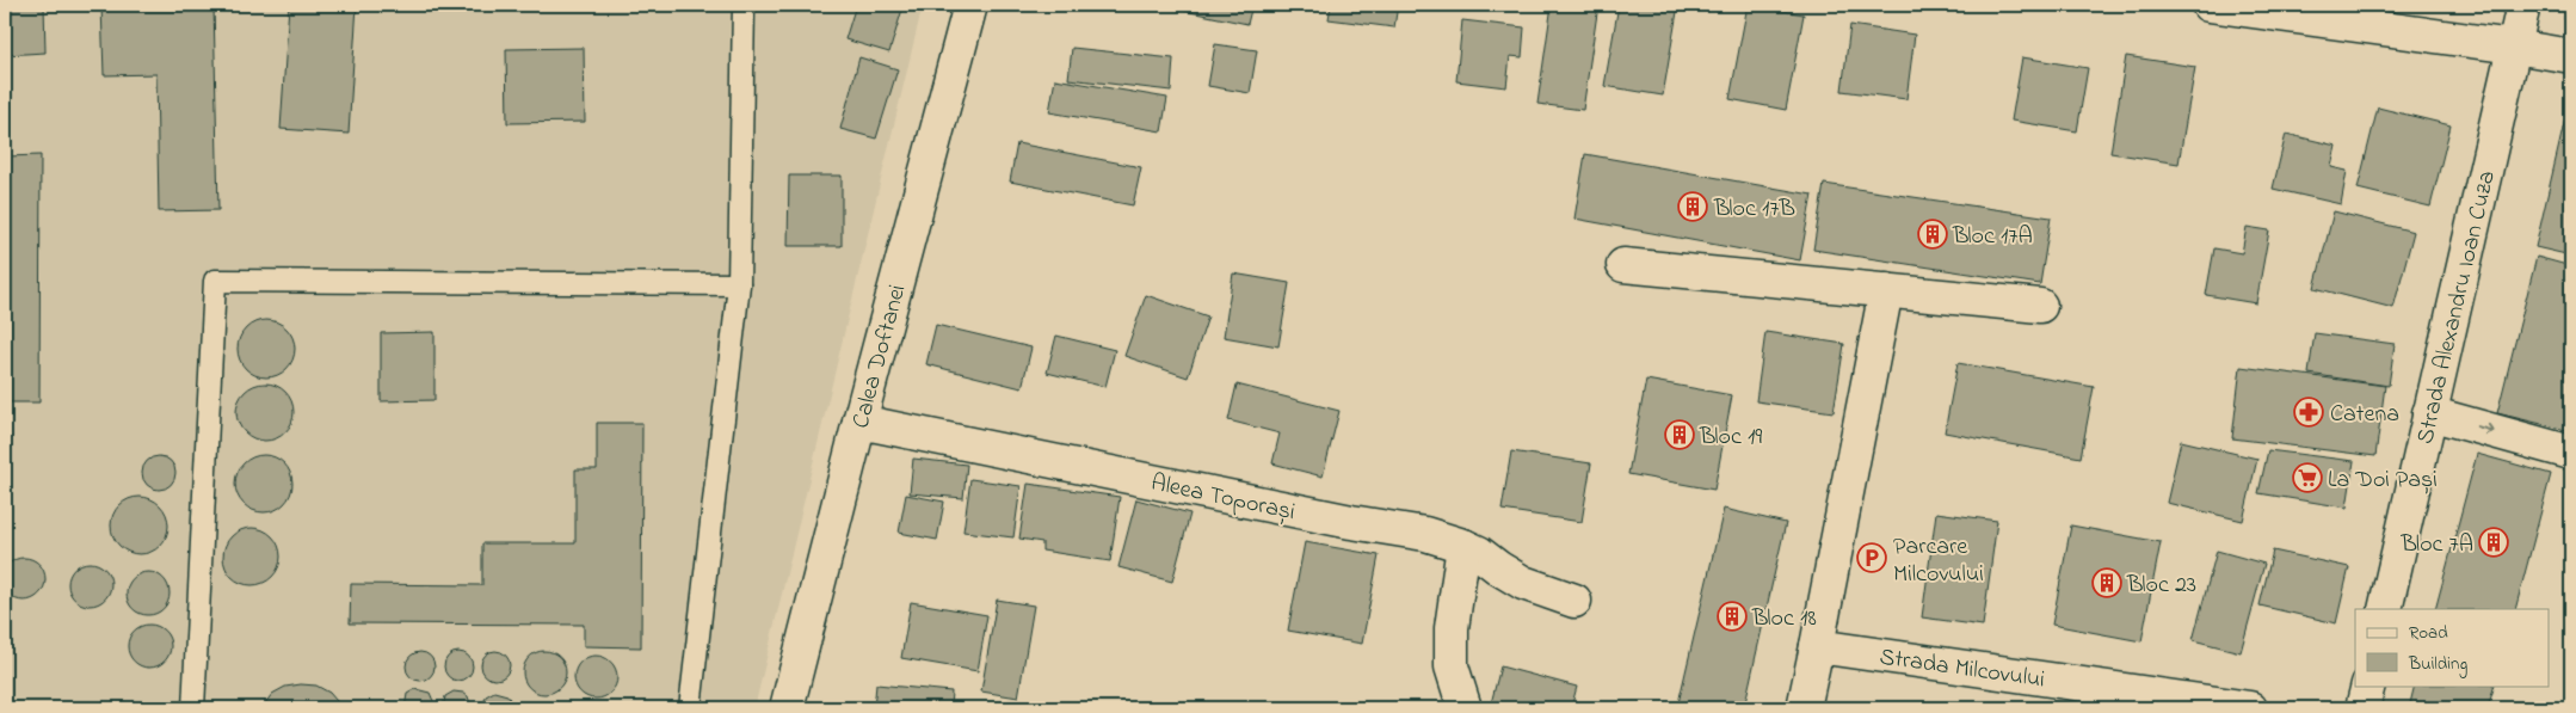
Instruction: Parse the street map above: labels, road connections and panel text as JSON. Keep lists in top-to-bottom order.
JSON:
{
  "streets": {
    "street": [
      "Strada Alexandru Ioan Cuza",
      "Calea Doftanei",
      "Aleea Toporași",
      "Strada Milcovului"
    ]
  },
  "crossings": [
    ["Calea Doftanei", "Aleea Toporași"]
  ],
  "places": {
    "building": [
      "Bloc 17B",
      "Bloc 17A",
      "Bloc 19",
      "Bloc 7A",
      "Bloc 23",
      "Bloc 18"
    ],
    "pharmacy": ["Catena"],
    "supermarket": ["La Doi Pași"],
    "parking": ["Parcare Milcovului"]
  },
  "legend": ["Road", "Building"]
}
